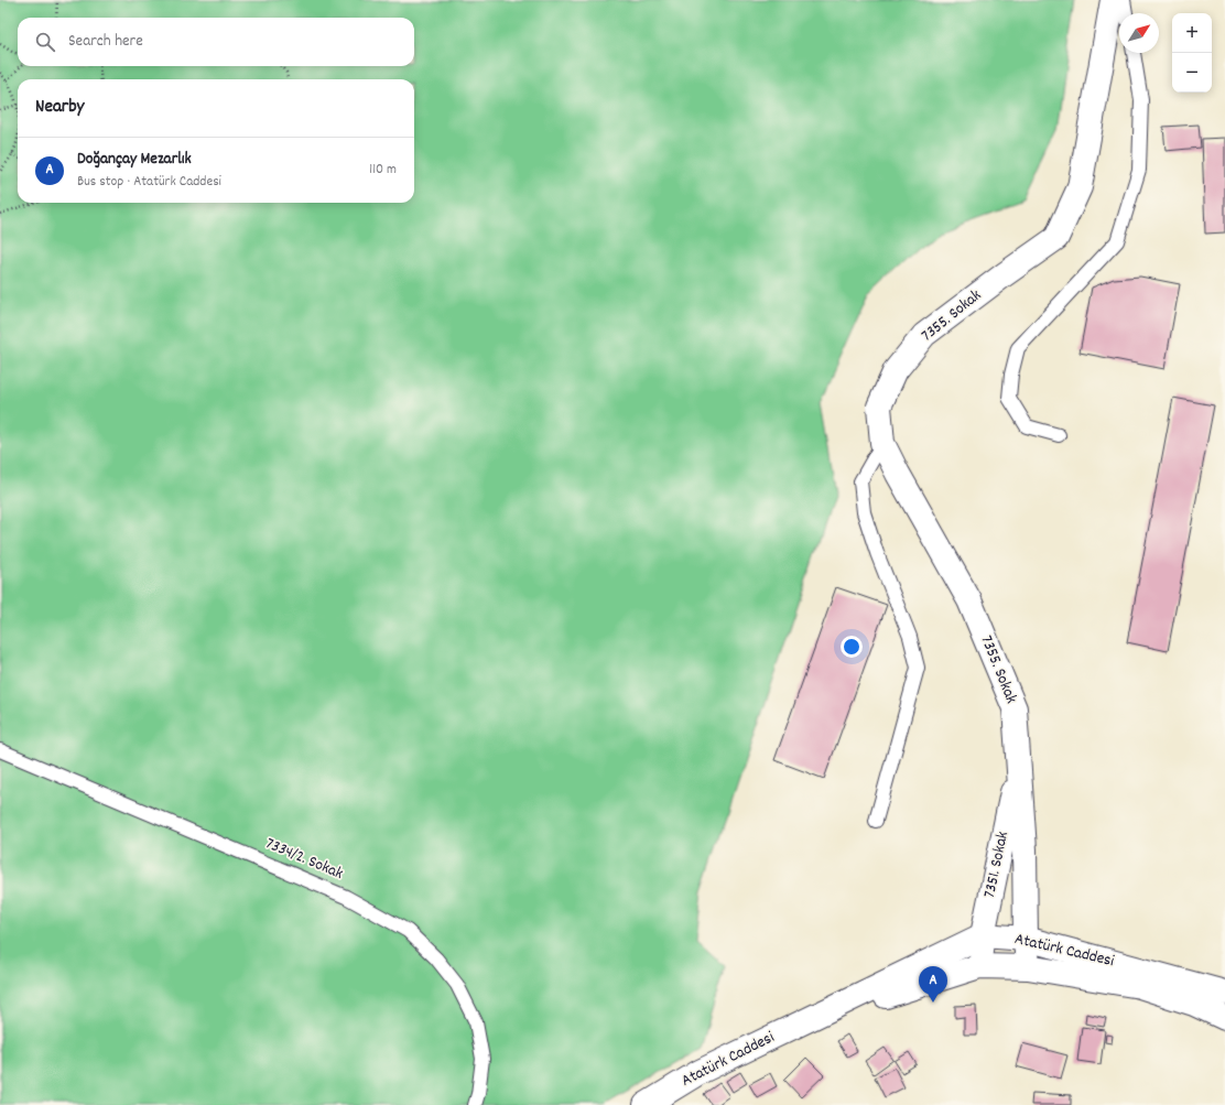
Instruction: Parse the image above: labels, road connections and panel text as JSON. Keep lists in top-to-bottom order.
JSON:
{
  "streets": {
    "street": ["7355. Sokak", "7351. Sokak", "Atatürk Caddesi"],
    "lane": ["7334/2. Sokak"]
  },
  "crossings": [
    ["7355. Sokak", "7351. Sokak"],
    ["7351. Sokak", "Atatürk Caddesi"]
  ],
  "north": "top right",
  "page": {
    "map_buttons": ["+", "−"],
    "search": "Search here",
    "heading": "Nearby",
    "list": [
      {
        "mark": "A",
        "name": "Doğançay Mezarlık",
        "note": "Bus stop · Atatürk Caddesi",
        "value": "110 m"
      }
    ],
    "pins": "A"
  }
}
